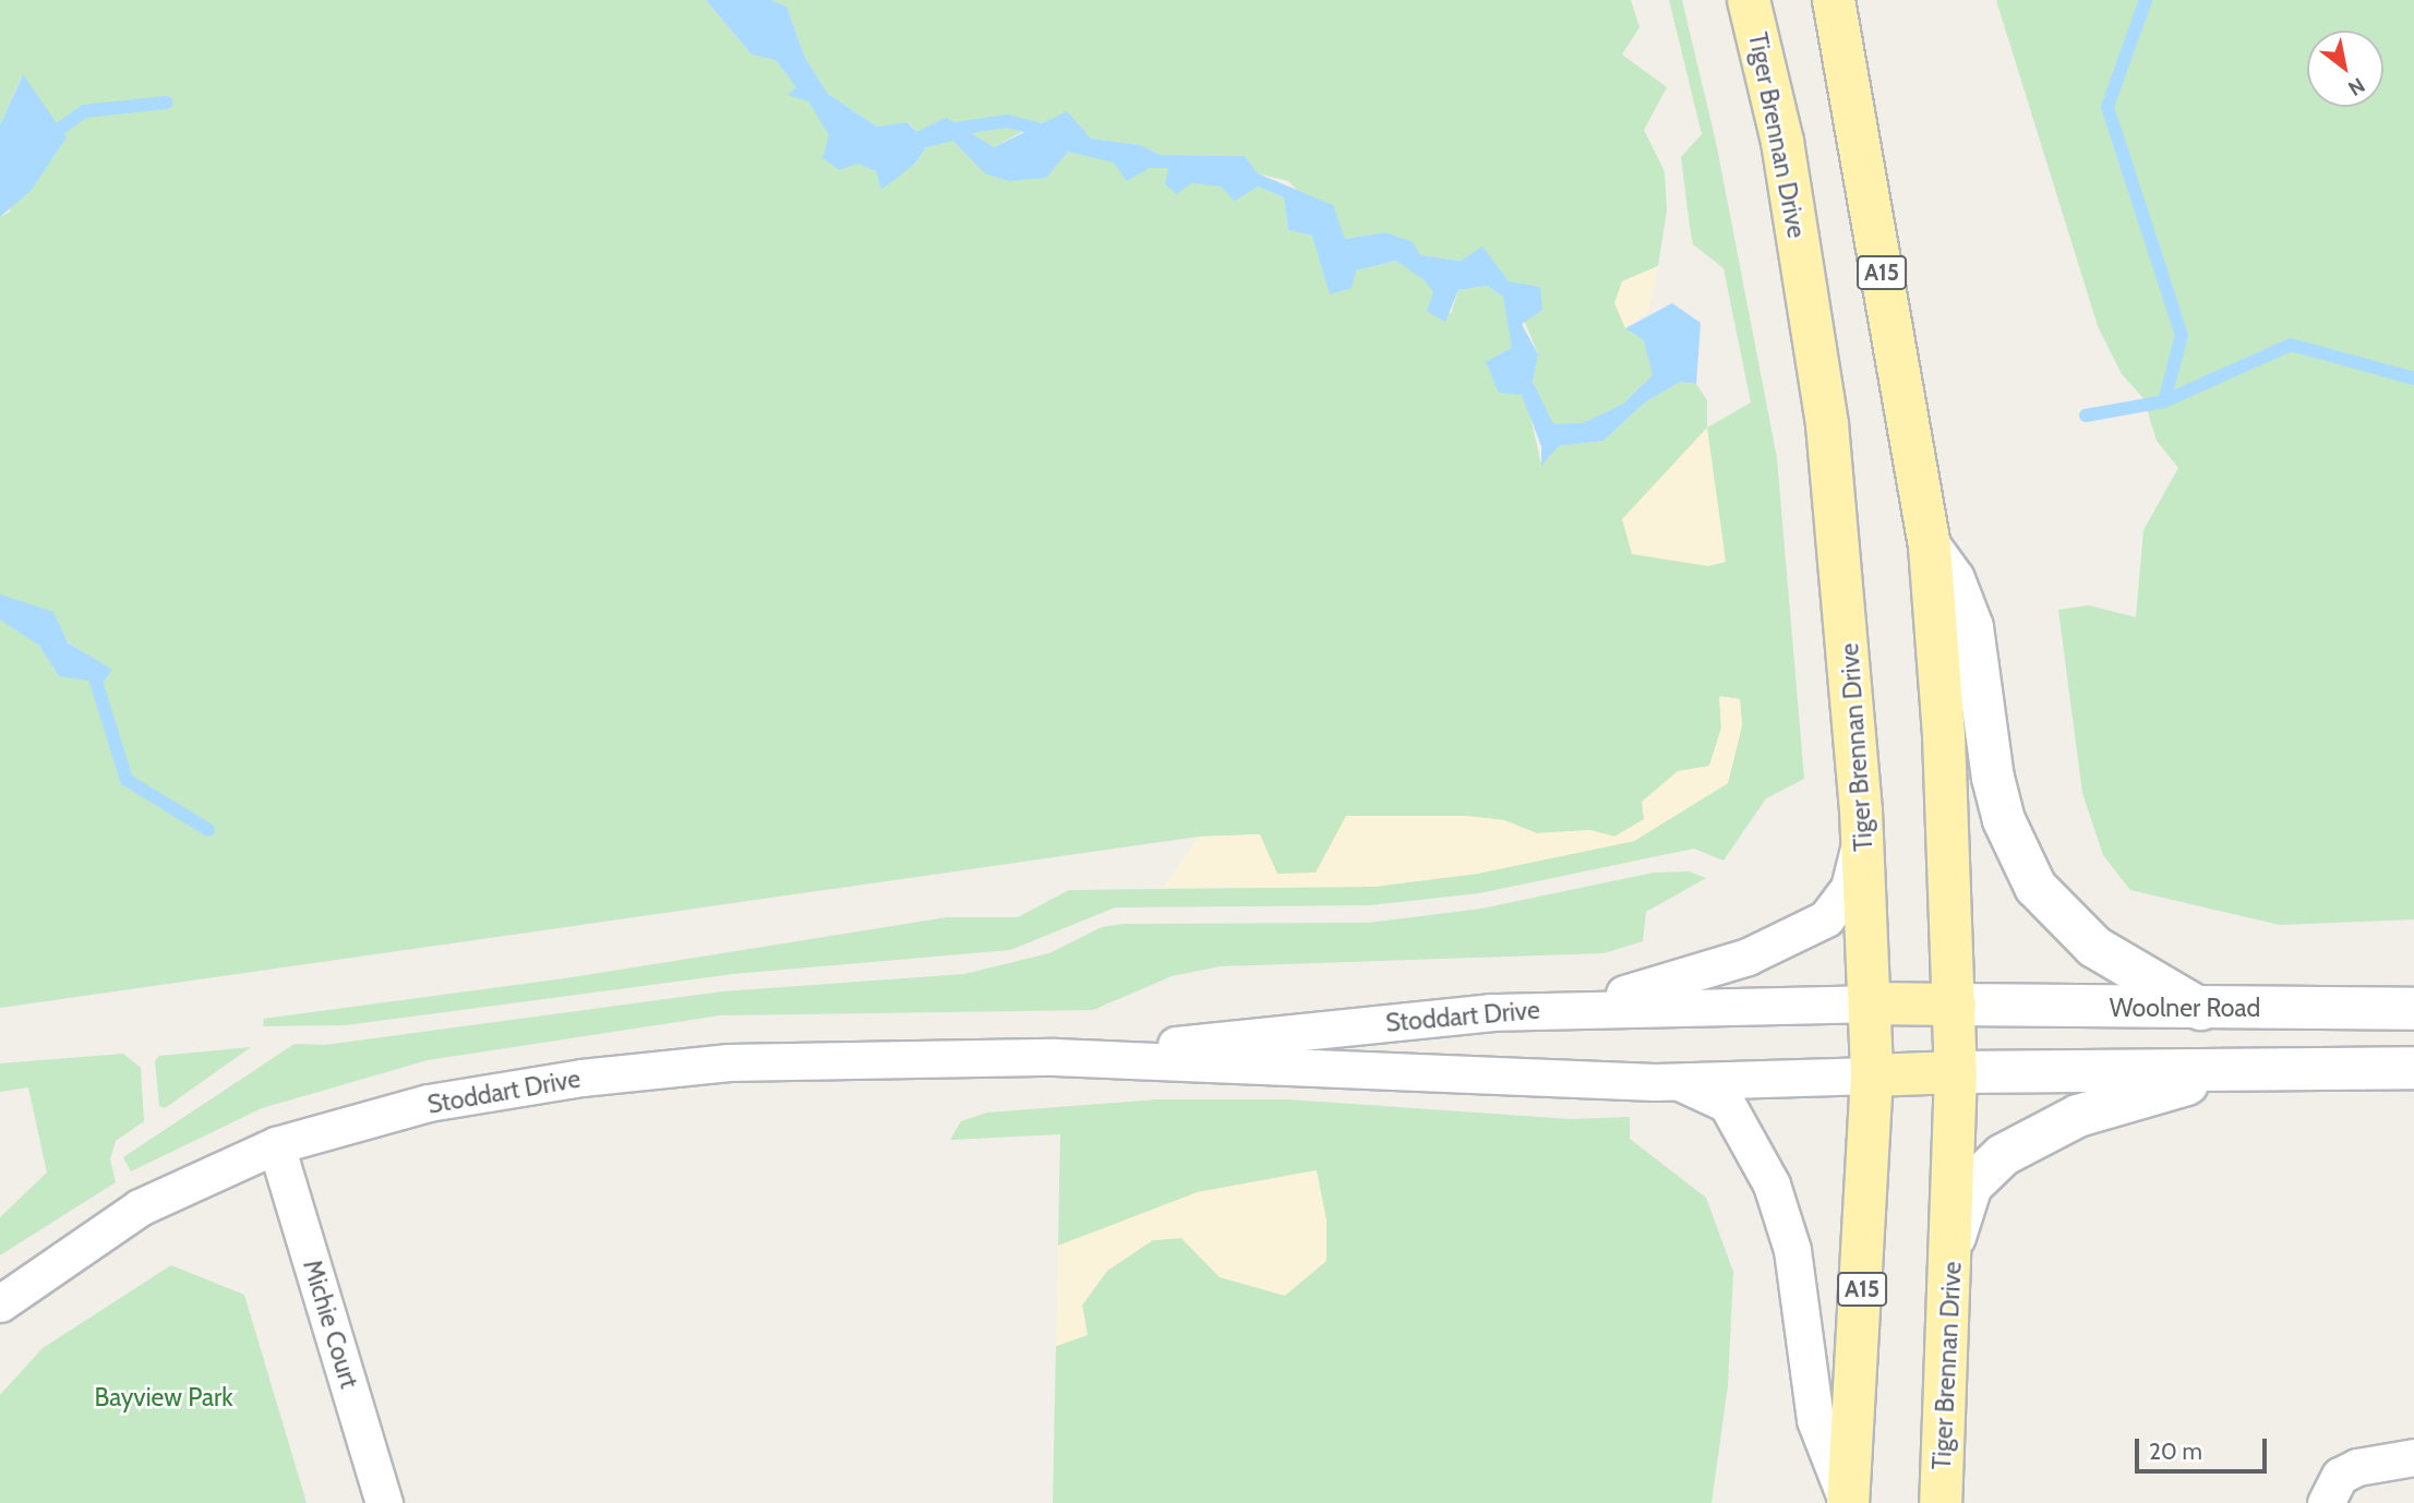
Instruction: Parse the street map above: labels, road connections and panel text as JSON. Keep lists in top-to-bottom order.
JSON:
{
  "streets": {
    "main road": ["Tiger Brennan Drive", "A15", "Woolner Road"],
    "street": ["Stoddart Drive", "Michie Court"]
  },
  "crossings": [
    ["Tiger Brennan Drive", "Woolner Road"],
    ["Tiger Brennan Drive", "Stoddart Drive"],
    ["Stoddart Drive", "Michie Court"]
  ],
  "parks": ["Bayview Park"],
  "scale_bar": "20 m",
  "north": "bottom right"
}
